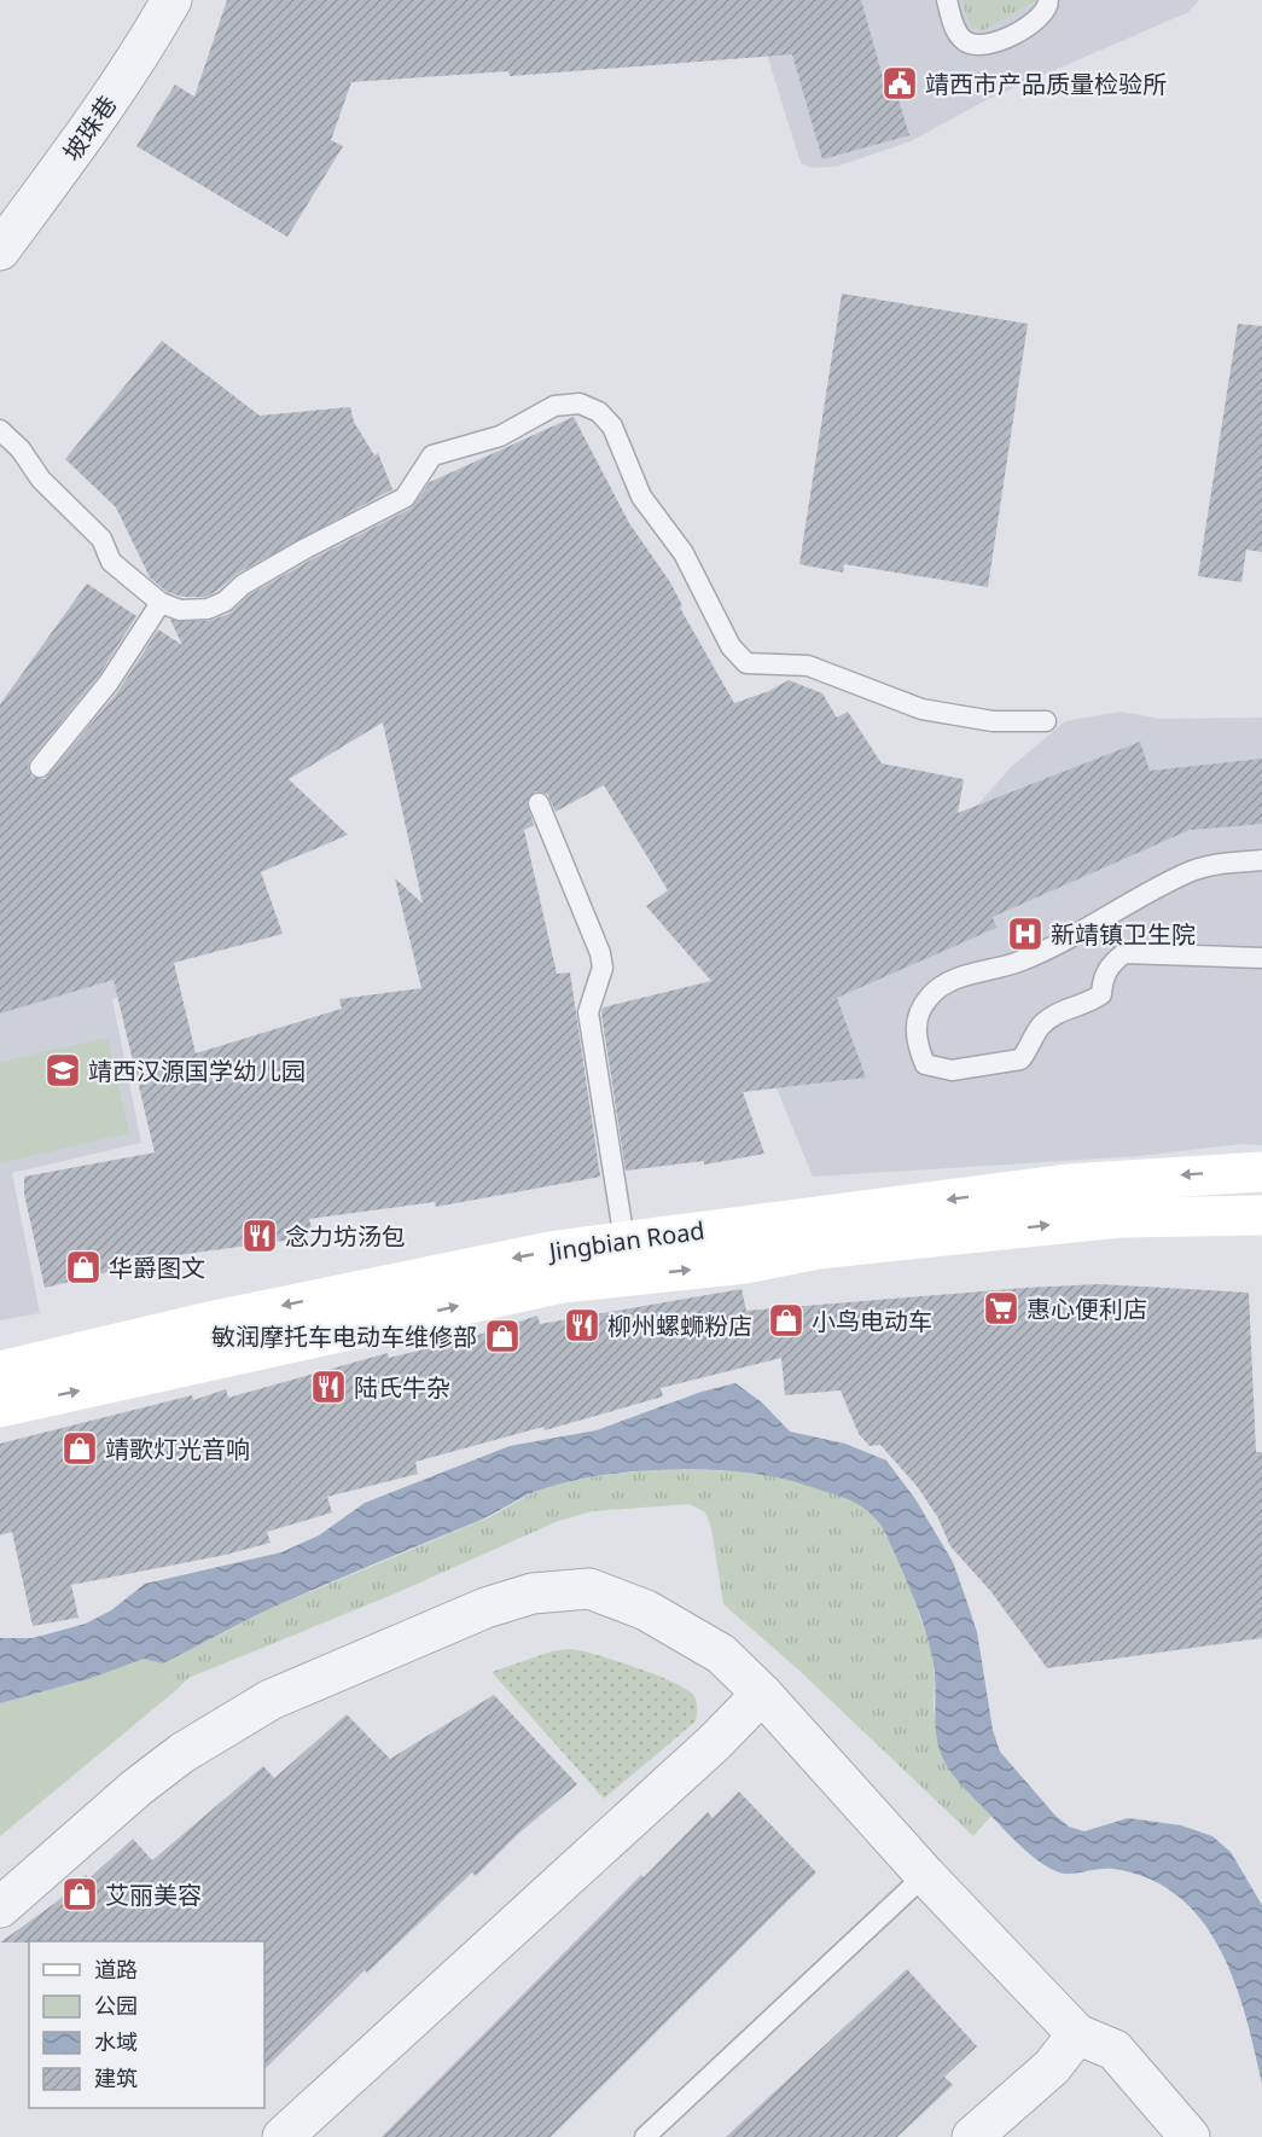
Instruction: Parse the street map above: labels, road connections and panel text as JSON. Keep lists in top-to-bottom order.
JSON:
{
  "streets": {
    "main road": ["Jingbian Road"],
    "street": ["坡珠巷"]
  },
  "places": {
    "public building": ["靖西市产品质量检验所"],
    "hospital": ["新靖镇卫生院"],
    "school or university": ["靖西汉源国学幼儿园"],
    "restaurant": ["念力坊汤包", "柳州螺蛳粉店", "陆氏牛杂"],
    "shop": [
      "华爵图文",
      "小鸟电动车",
      "敏润摩托车电动车维修部",
      "靖歌灯光音响",
      "艾丽美容"
    ],
    "supermarket": ["惠心便利店"]
  },
  "legend": [
    "道路",
    "公园",
    "水域",
    "建筑"
  ]
}
